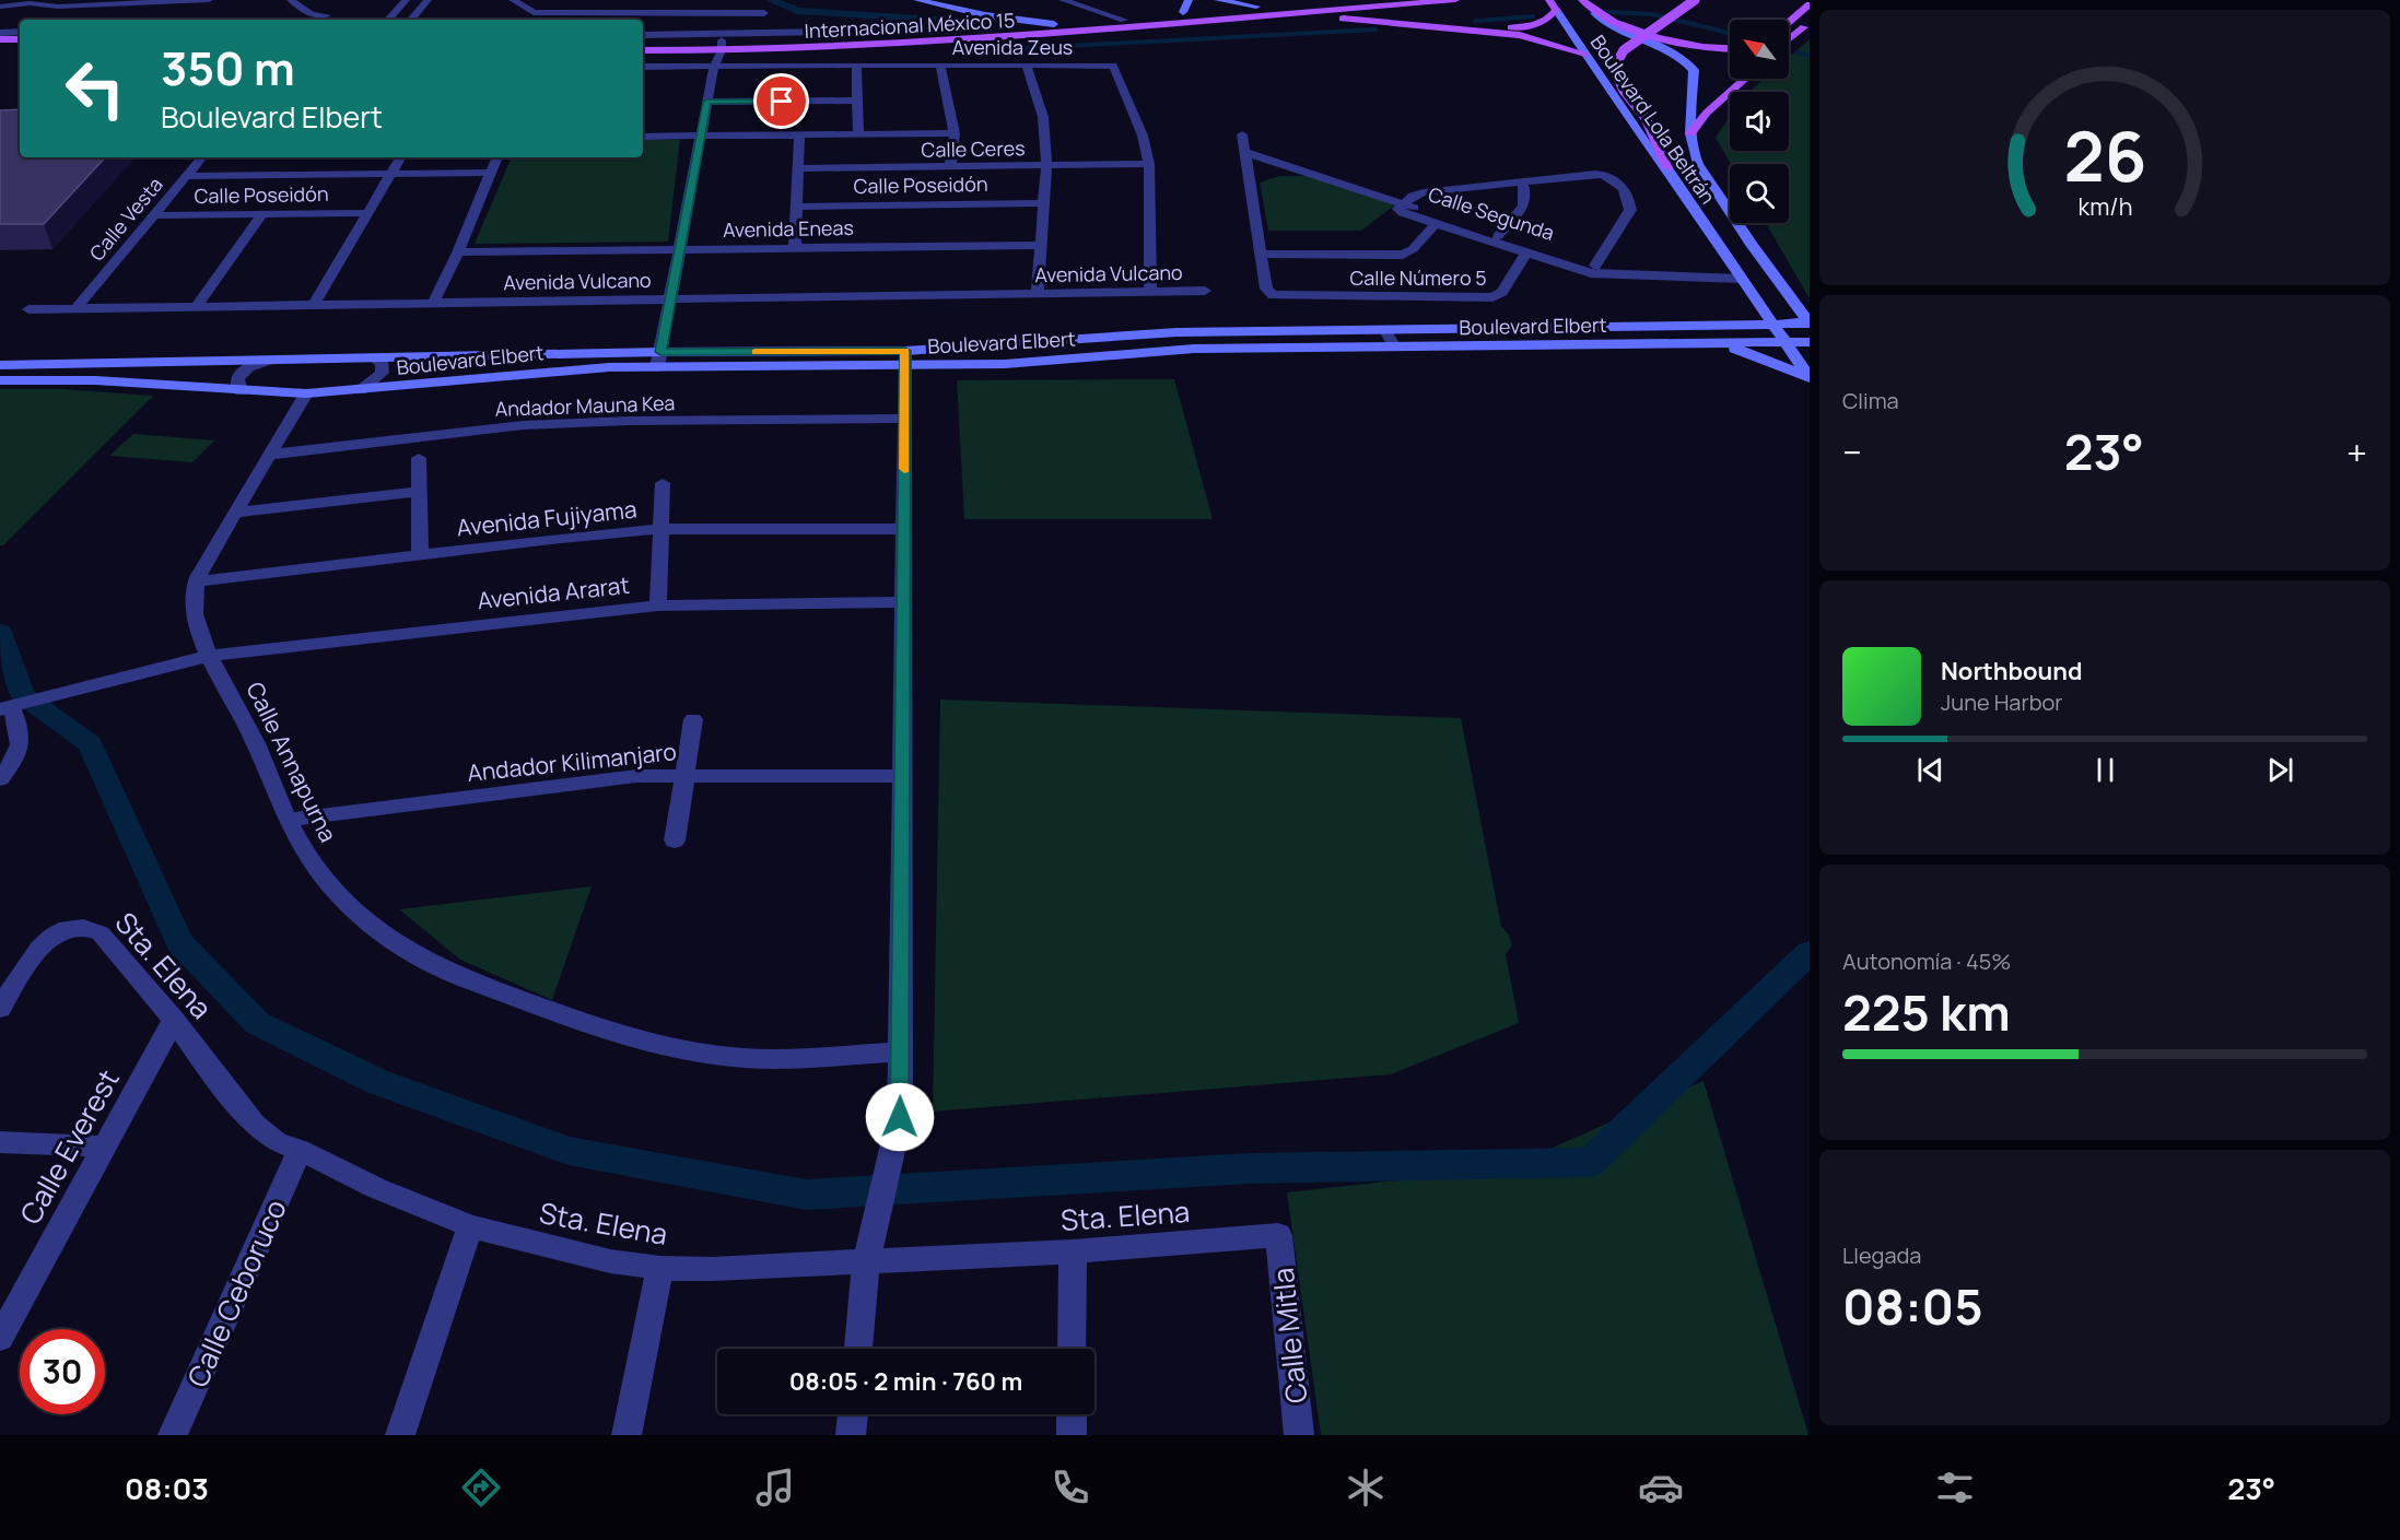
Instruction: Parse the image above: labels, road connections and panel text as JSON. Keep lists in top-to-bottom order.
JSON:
{
  "streets": {
    "main road": ["Internacional México 15"],
    "street": [
      "Avenida Zeus",
      "Boulevard Lola Beltrán",
      "Calle Ceres",
      "Calle Poseidón",
      "Calle Segunda",
      "Calle Vesta",
      "Avenida Eneas",
      "Avenida Vulcano",
      "Calle Número 5",
      "Boulevard Elbert",
      "Andador Mauna Kea",
      "Avenida Fujiyama",
      "Avenida Ararat",
      "Calle Annapurna",
      "Andador Kilimanjaro",
      "Sta. Elena",
      "Calle Everest",
      "Calle Ceboruco",
      "Calle Mitla"
    ]
  },
  "crossings": [
    ["Avenida Zeus", "Calle Ceres"],
    ["Boulevard Lola Beltrán", "Calle Segunda"],
    ["Boulevard Lola Beltrán", "Boulevard Elbert"],
    ["Calle Poseidón", "Calle Vesta"],
    ["Calle Segunda", "Calle Número 5"],
    ["Calle Vesta", "Avenida Vulcano"],
    ["Boulevard Elbert", "Calle Annapurna"],
    ["Andador Mauna Kea", "Calle Annapurna"],
    ["Avenida Fujiyama", "Calle Annapurna"],
    ["Avenida Ararat", "Calle Annapurna"],
    ["Calle Annapurna", "Andador Kilimanjaro"],
    ["Sta. Elena", "Calle Everest"],
    ["Sta. Elena", "Calle Ceboruco"],
    ["Sta. Elena", "Calle Mitla"]
  ],
  "north": "top left",
  "page": {
    "turn": ["350 m", "Boulevard Elbert"],
    "tile": [
      "Clima",
      ["Autonomía · 45%", "225 km"],
      ["Llegada", "08:05"]
    ],
    "heat": ["−", "23°", "+"],
    "song": ["Northbound", "June Harbor"],
    "limit": "30",
    "trip": "08:05 · 2 min · 760 m",
    "tabs": ["08:03", "23°"],
    "gauge": ["26", "km/h"]
  }
}
